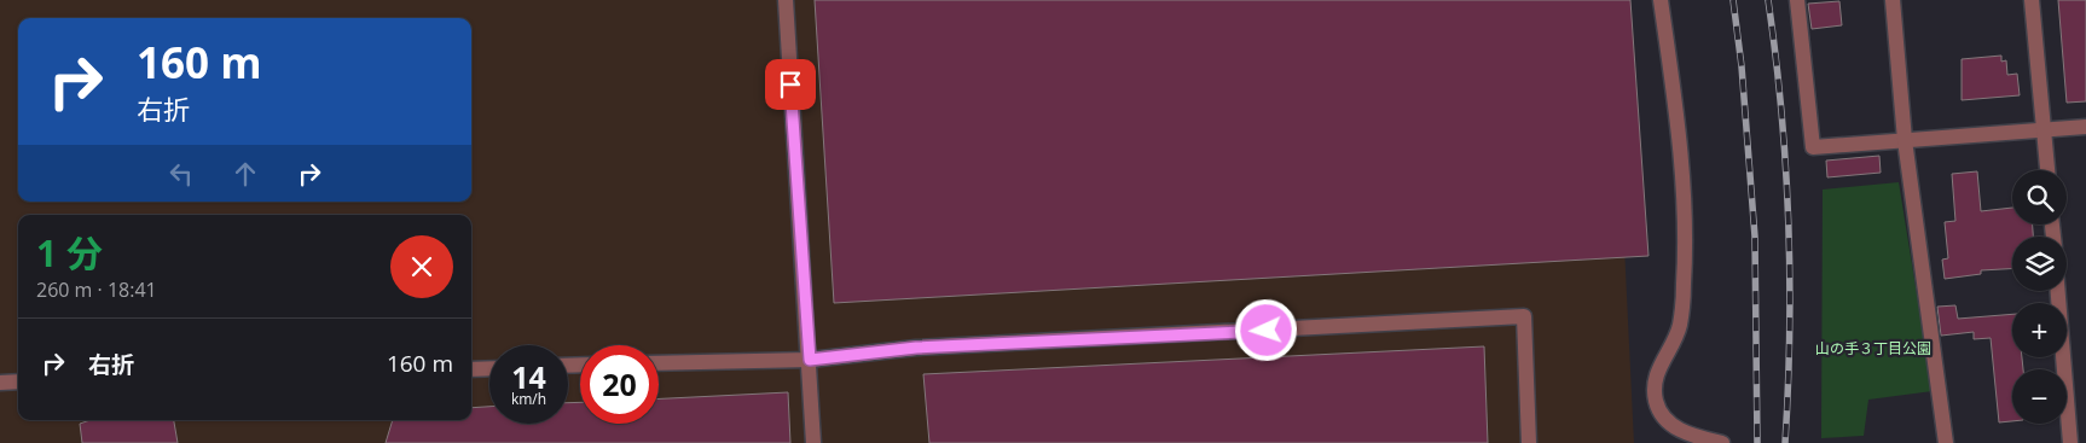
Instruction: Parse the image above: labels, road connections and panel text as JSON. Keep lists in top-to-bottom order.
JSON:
{
  "parks": ["山の手３丁目公園"],
  "page": {
    "turn": ["160 m", "右折"],
    "map_buttons": ["+", "−"],
    "heading": ["1 分", "260 m · 18:41"],
    "list": [
      {
        "name": "右折",
        "value": "160 m"
      }
    ],
    "speed": "14 km/h",
    "limit": "20"
  }
}
